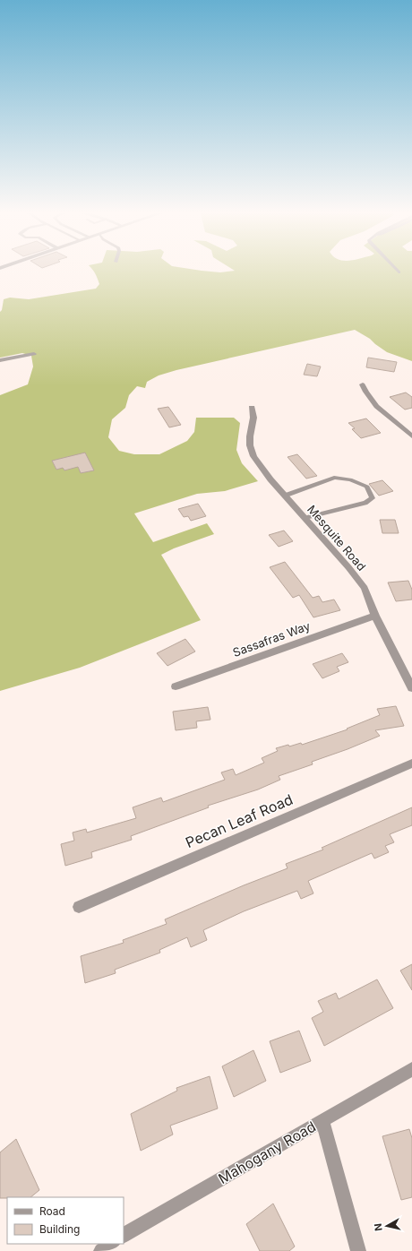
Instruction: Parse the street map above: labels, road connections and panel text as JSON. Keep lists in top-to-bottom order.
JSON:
{
  "streets": {
    "street": [
      "Mesquite Road",
      "Sassafras Way",
      "Pecan Leaf Road",
      "Mahogany Road"
    ]
  },
  "crossings": [
    ["Mesquite Road", "Sassafras Way"]
  ],
  "legend": ["Road", "Building"],
  "north": "left"
}
